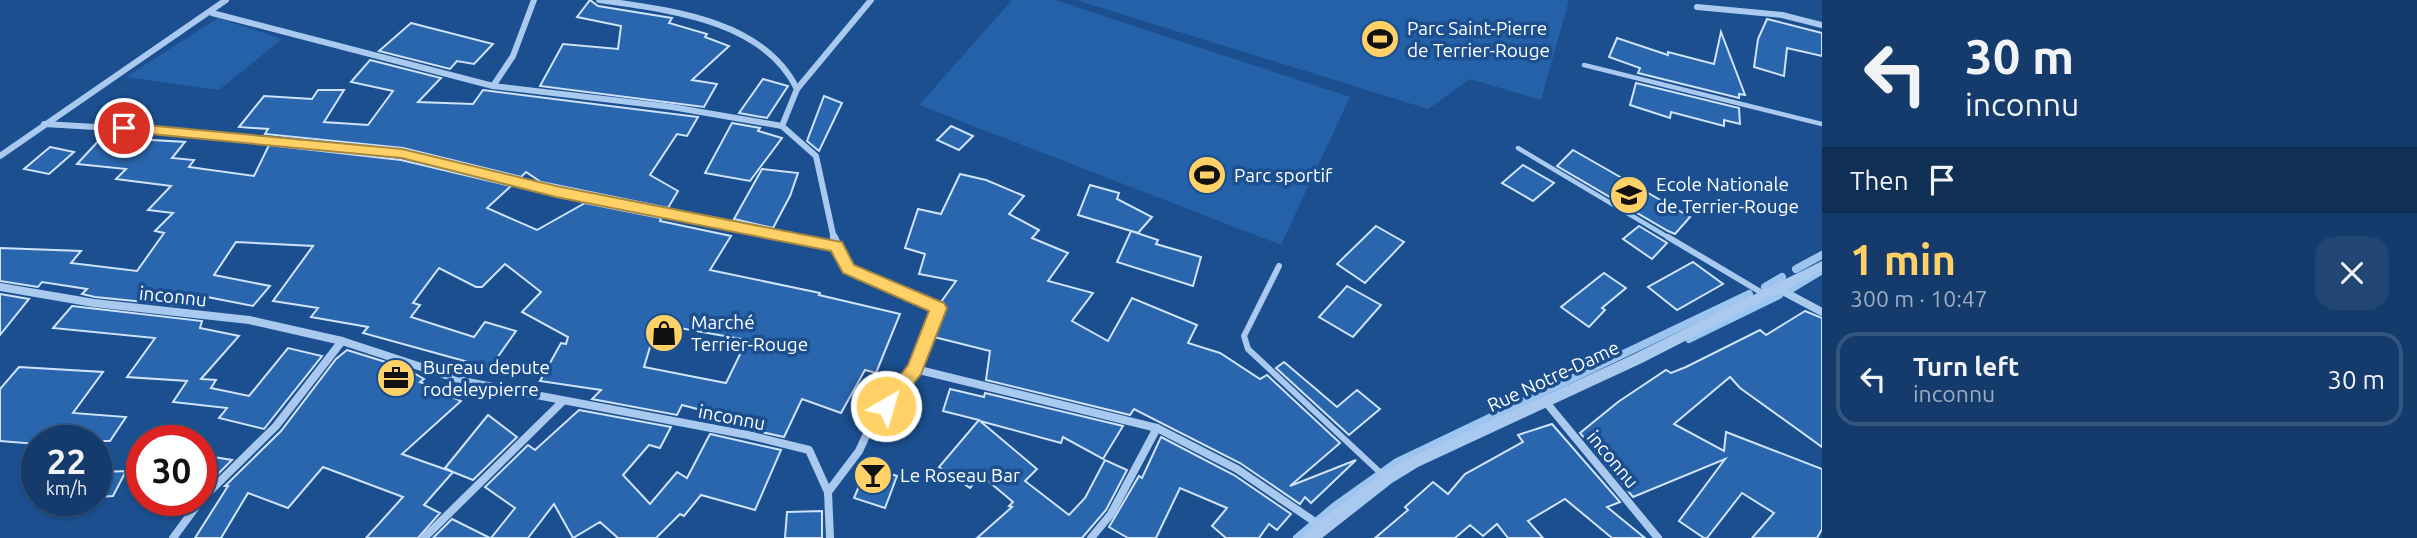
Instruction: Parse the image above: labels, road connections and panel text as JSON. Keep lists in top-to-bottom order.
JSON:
{
  "streets": {
    "street": ["inconnu", "Rue Notre-Dame"]
  },
  "crossings": [
    ["inconnu", "Rue Notre-Dame"]
  ],
  "places": {
    "sports": ["Parc Saint-Pierre de Terrier-Rouge", "Parc sportif"],
    "school or university": ["Ecole Nationale de Terrier-Rouge"],
    "shop": ["Marché Terrier-Rouge"],
    "office": ["Bureau depute rodeleypierre"],
    "bar": ["Le Roseau Bar"]
  },
  "page": {
    "turn": ["30 m", "inconnu"],
    "then": "Then",
    "heading": ["1 min", "300 m · 10:47"],
    "list": [
      {
        "name": "Turn left",
        "note": "inconnu",
        "value": "30 m"
      }
    ],
    "speed": "22 km/h",
    "limit": "30"
  }
}
